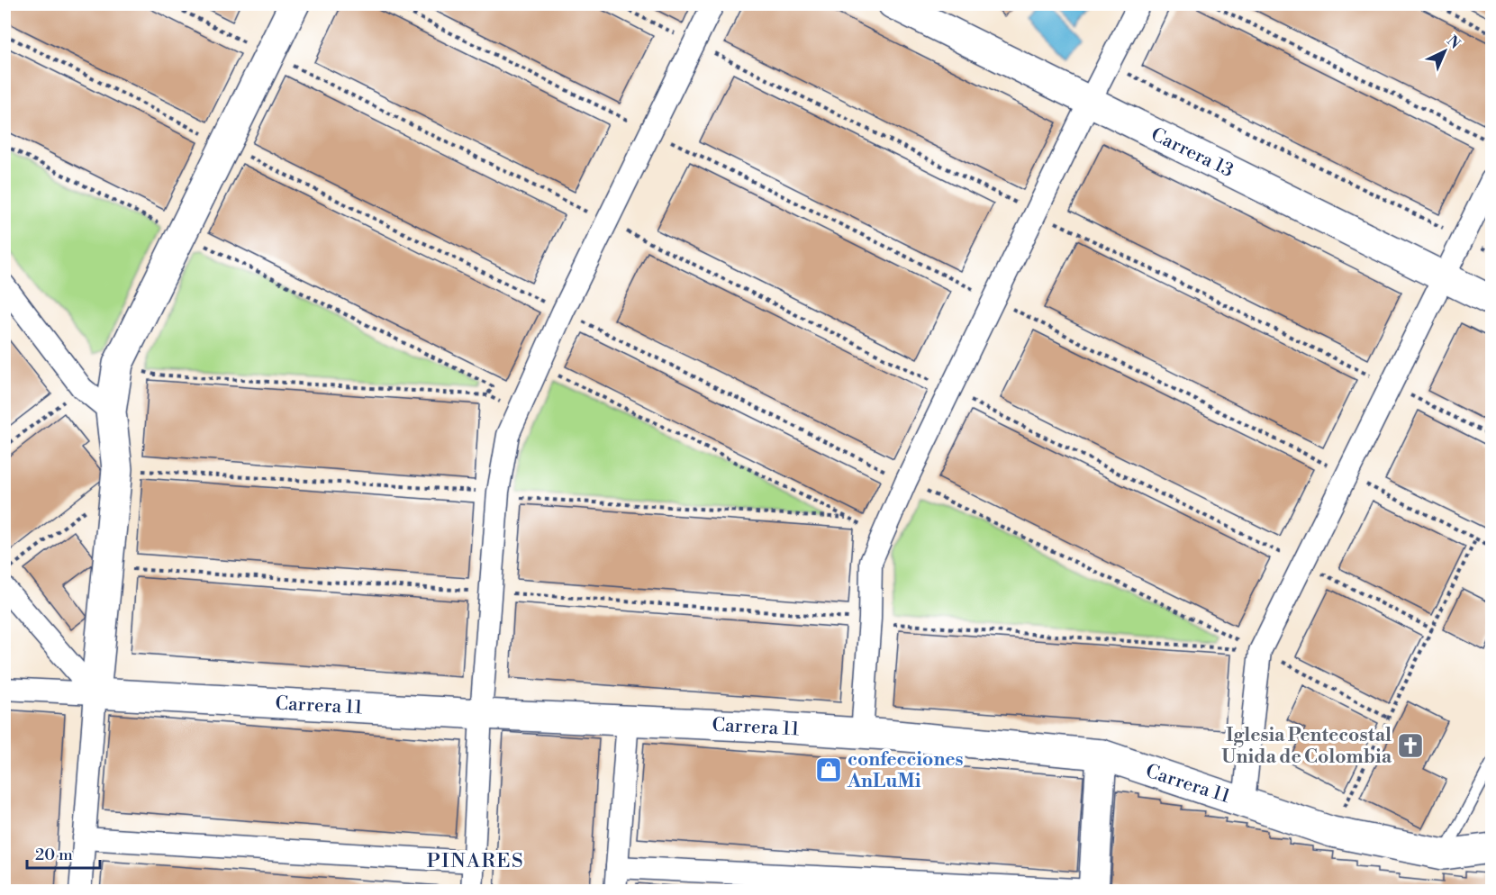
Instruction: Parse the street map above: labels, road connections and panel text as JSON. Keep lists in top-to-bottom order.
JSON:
{
  "streets": {
    "street": ["Carrera 13", "Carrera 11"]
  },
  "districts": ["PINARES"],
  "places": {
    "church": ["Iglesia Pentecostal Unida de Colombia"],
    "shop": ["confecciones AnLuMi"]
  },
  "scale_bar": "20 m",
  "north": "top right"
}
